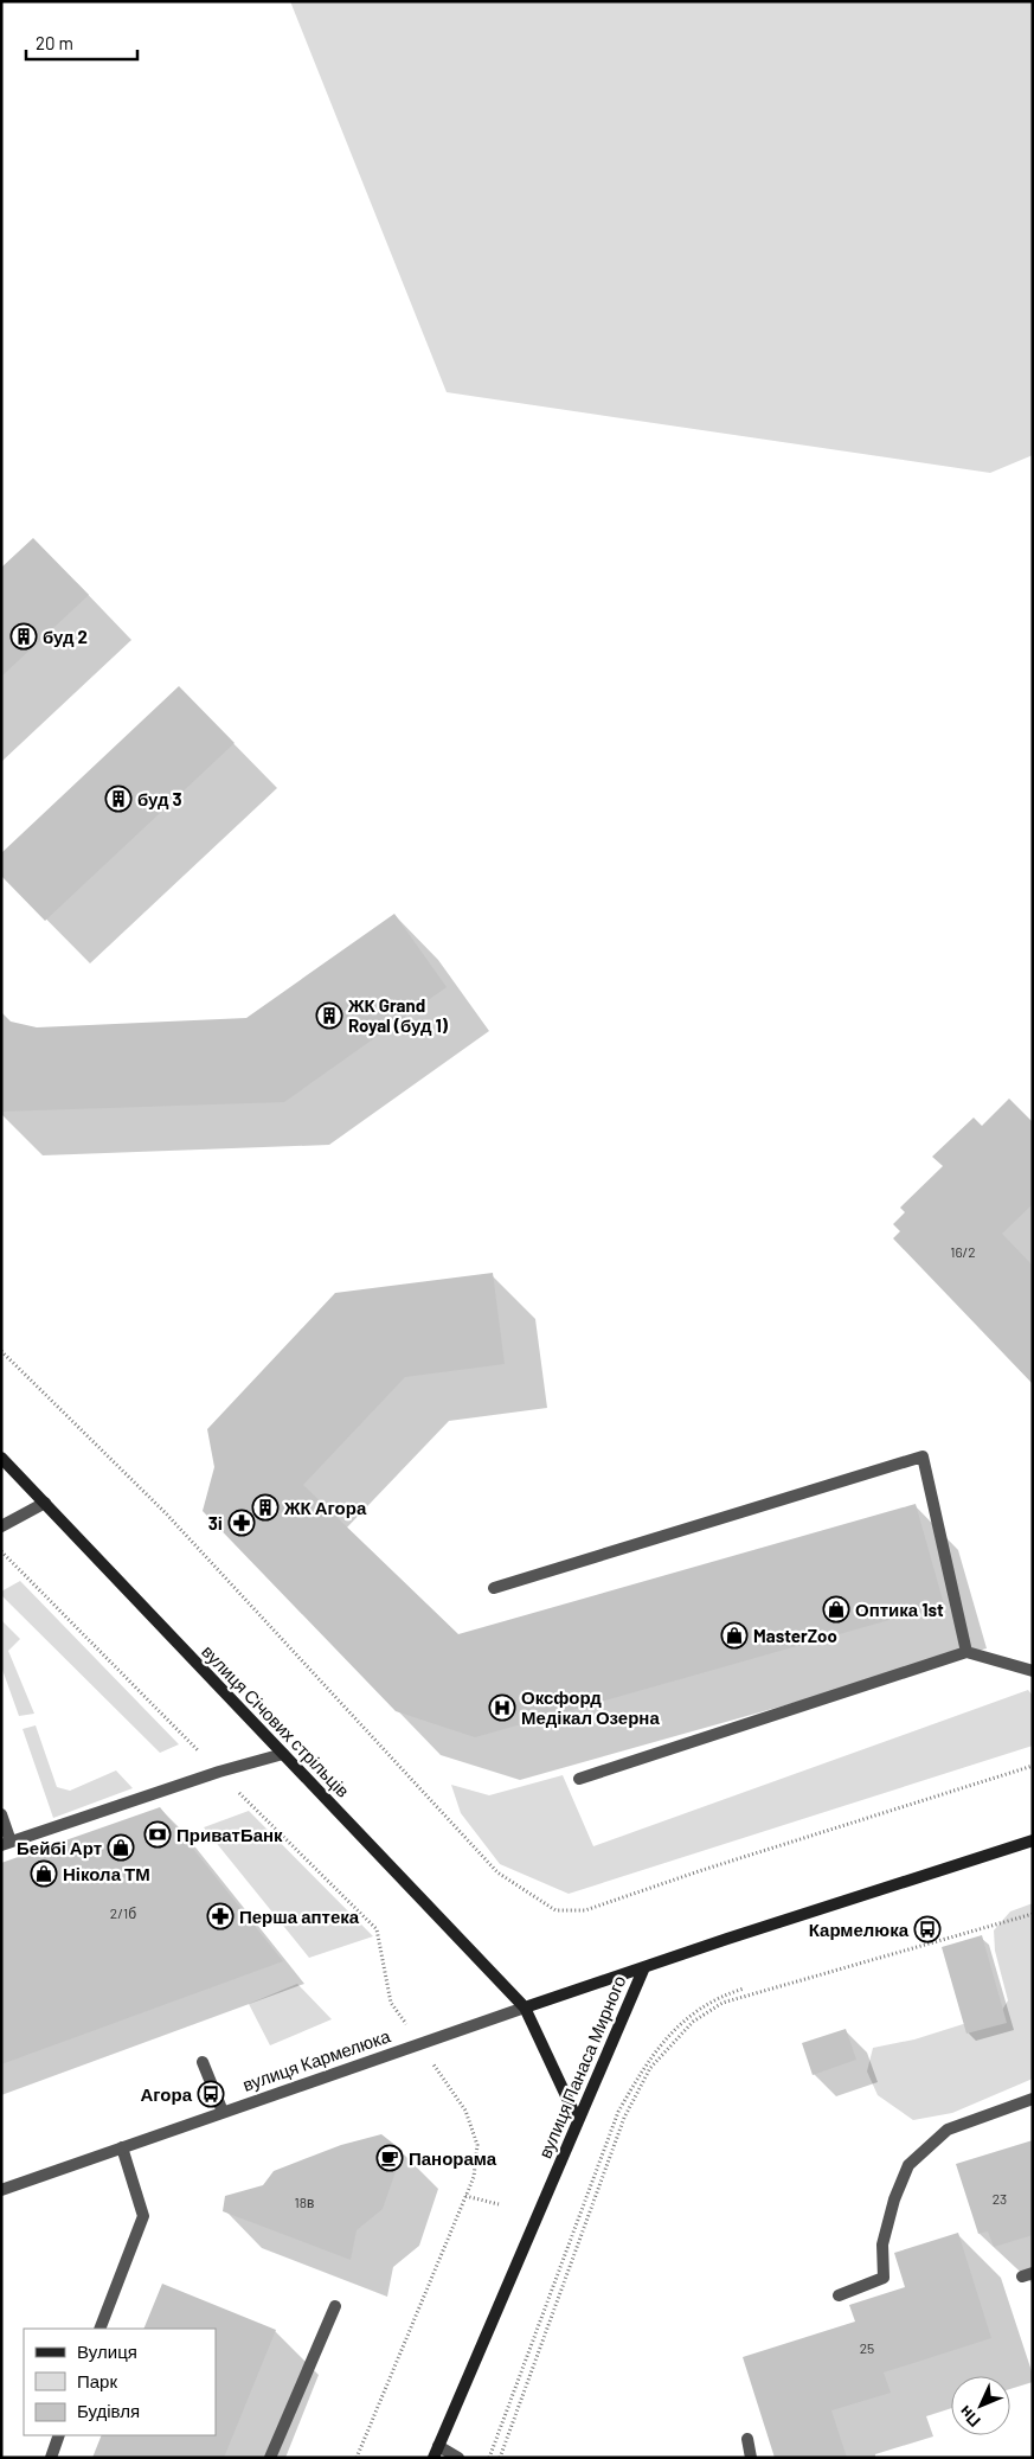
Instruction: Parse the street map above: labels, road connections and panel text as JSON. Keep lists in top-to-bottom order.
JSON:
{
  "streets": {
    "street": ["вулиця Січових стрільців", "вулиця Кармелюка", "вулиця Панаса Мирного"]
  },
  "crossings": [
    ["вулиця Січових стрільців", "вулиця Кармелюка"],
    ["вулиця Січових стрільців", "вулиця Панаса Мирного"],
    ["вулиця Кармелюка", "вулиця Панаса Мирного"]
  ],
  "places": {
    "building": [
      "буд 2",
      "буд 3",
      "ЖК Grand Royal (буд 1)",
      "ЖК Агора"
    ],
    "pharmacy": ["3і", "Перша аптека"],
    "shop": [
      "Оптика 1st",
      "MasterZoo",
      "Бейбі Арт",
      "Нікола ТМ"
    ],
    "hospital": ["Оксфорд Медікал Озерна"],
    "bank": ["ПриватБанк"],
    "bus stop": ["Кармелюка", "Агора"],
    "cafe": ["Панорама"]
  },
  "house_numbers": [
    "16/2",
    "2/1б",
    "23",
    "18в",
    "25"
  ],
  "legend": ["Вулиця", "Парк", "Будівля"],
  "scale_bar": "20 m",
  "north": "bottom left"
}
